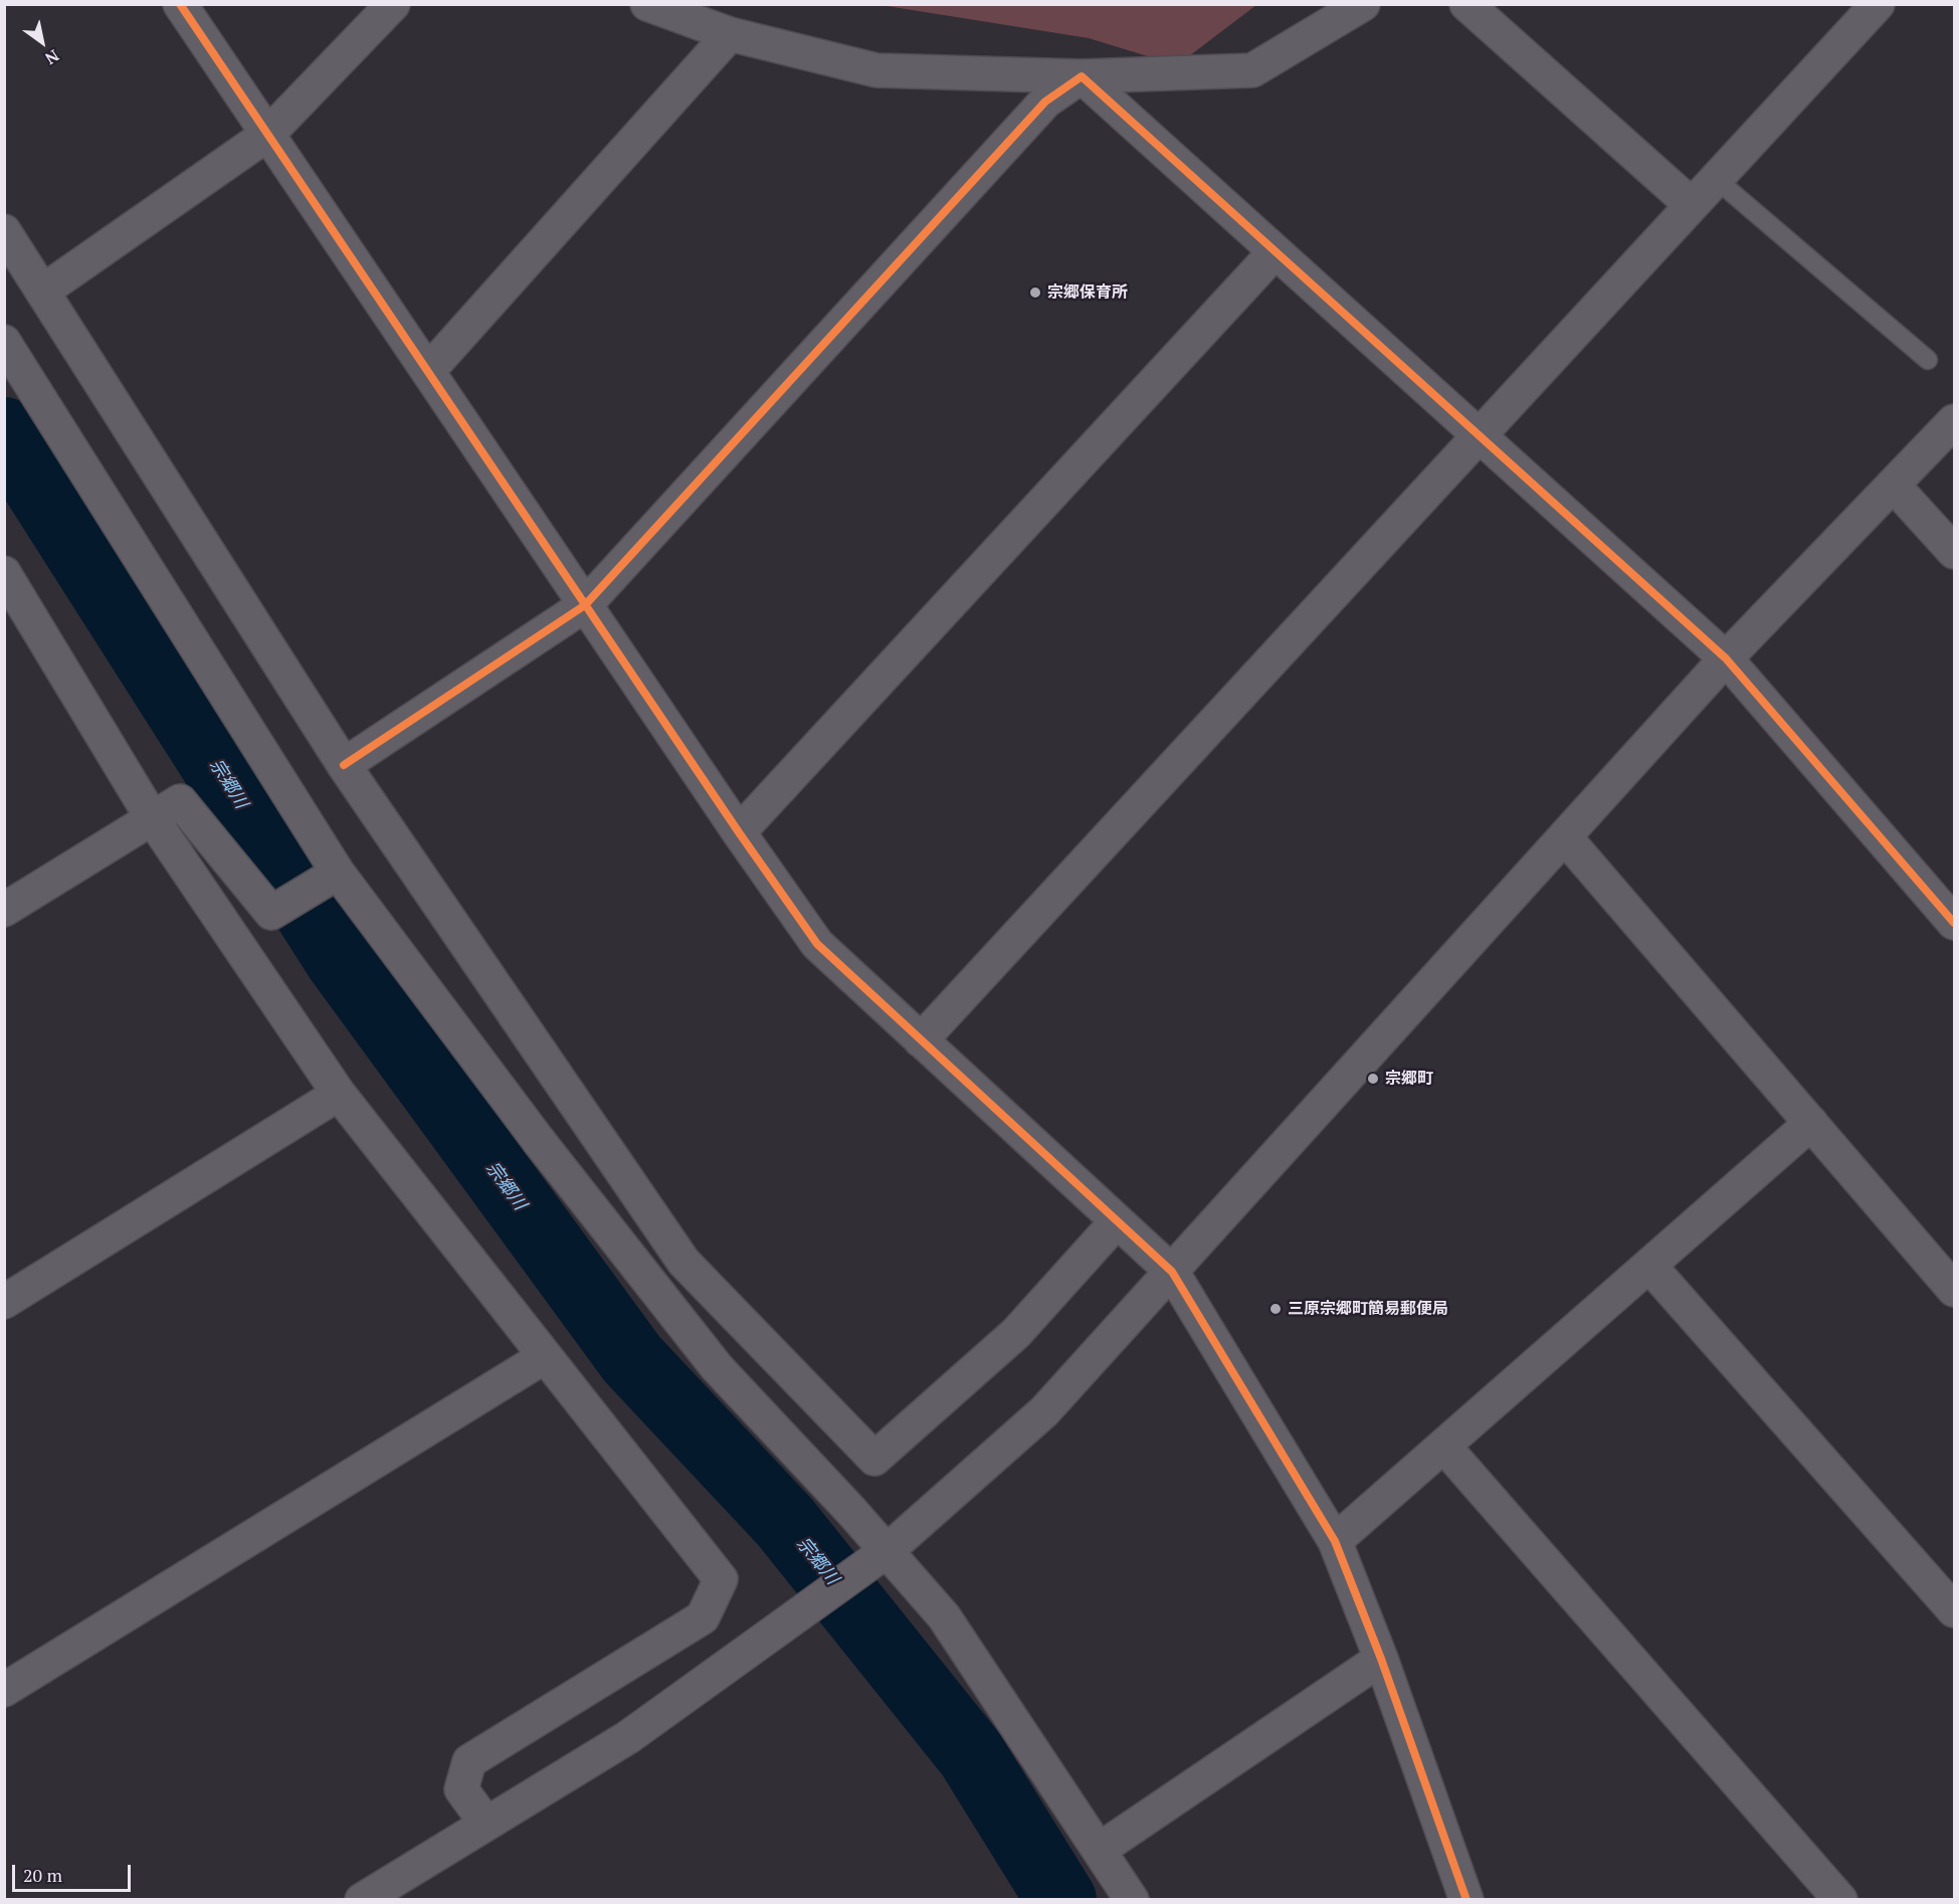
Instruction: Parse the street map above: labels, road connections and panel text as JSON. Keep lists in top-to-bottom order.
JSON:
{
  "water": ["宗郷川"],
  "places": ["宗郷保育所", "宗郷町", "三原宗郷町簡易郵便局"],
  "scale_bar": "20 m",
  "north": "bottom right"
}
